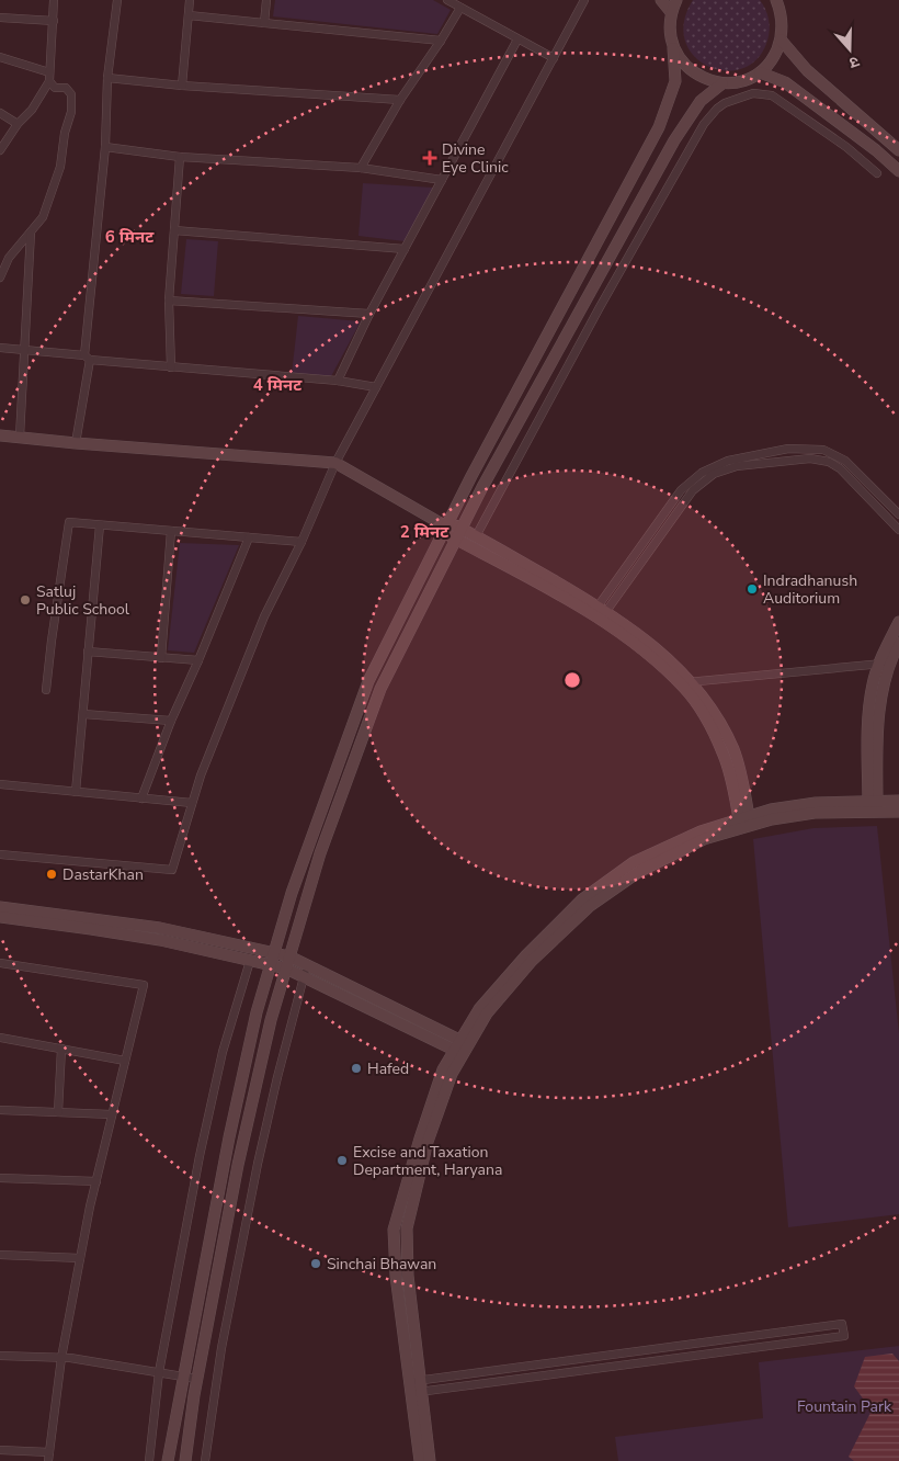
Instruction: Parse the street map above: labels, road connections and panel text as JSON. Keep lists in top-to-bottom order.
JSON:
{
  "parks": ["Fountain Park"],
  "places": {
    "health": ["Divine Eye Clinic"],
    "other": [
      "Indradhanush Auditorium",
      "Satluj Public School",
      "DastarKhan",
      "Hafed",
      "Excise and Taxation Department, Haryana",
      "Sinchai Bhawan"
    ]
  },
  "north": "bottom",
  "rings": ["6 मिनट", "4 मिनट", "2 मिनट"]
}
